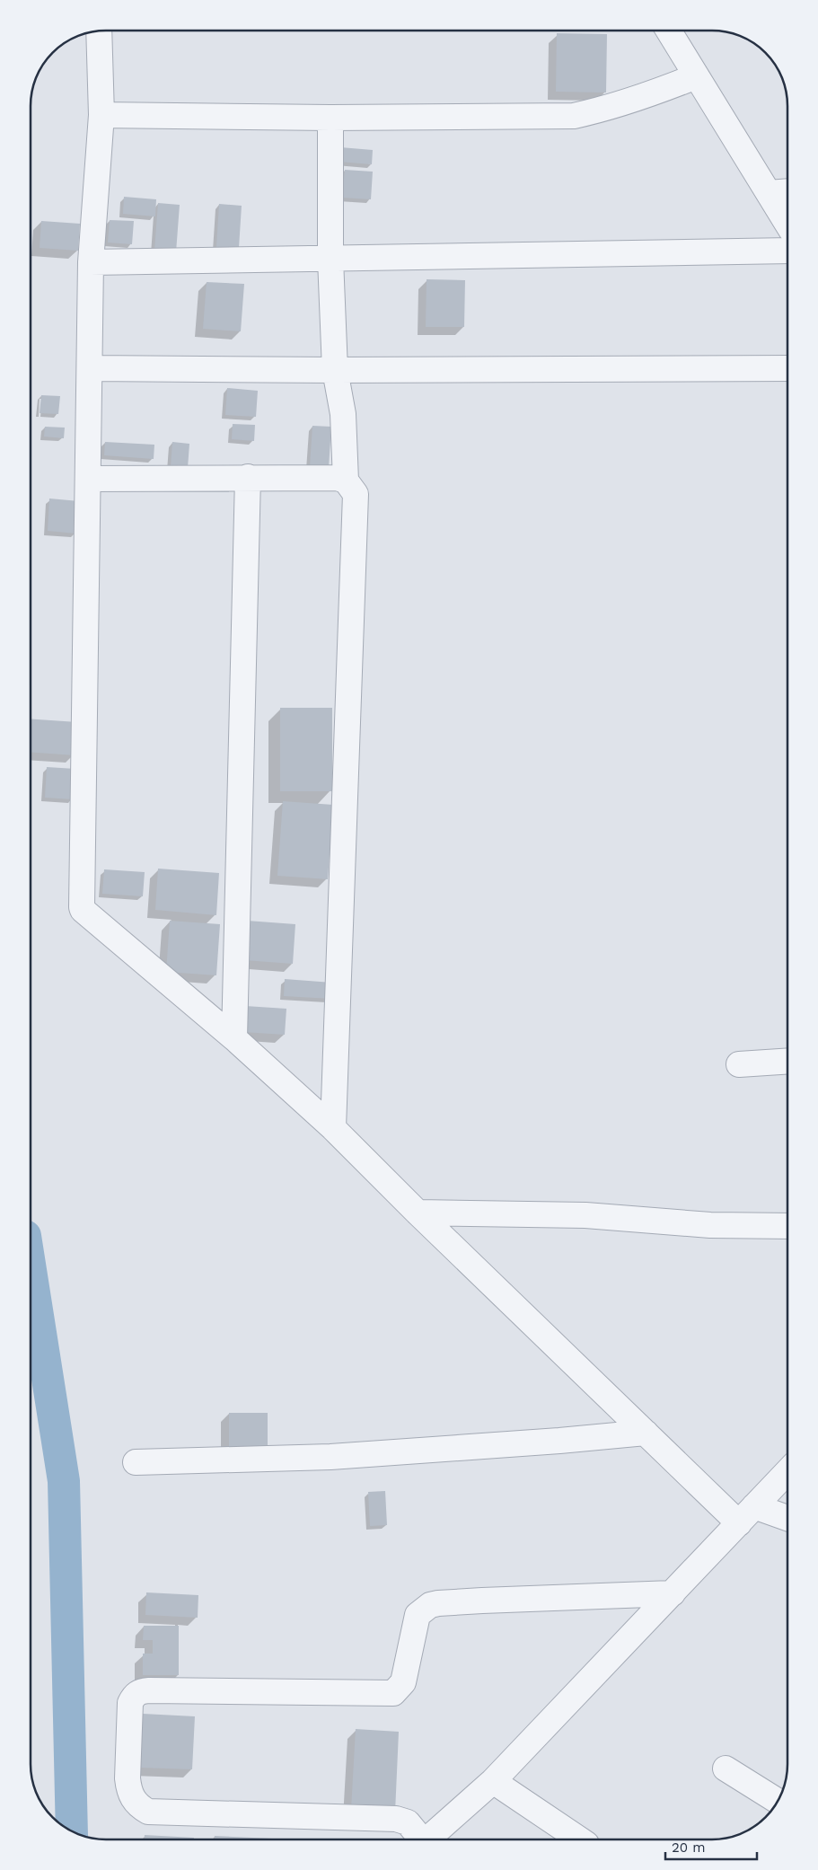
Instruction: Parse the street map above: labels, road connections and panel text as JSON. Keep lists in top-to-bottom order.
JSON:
{
  "scale_bar": "20 m"
}
